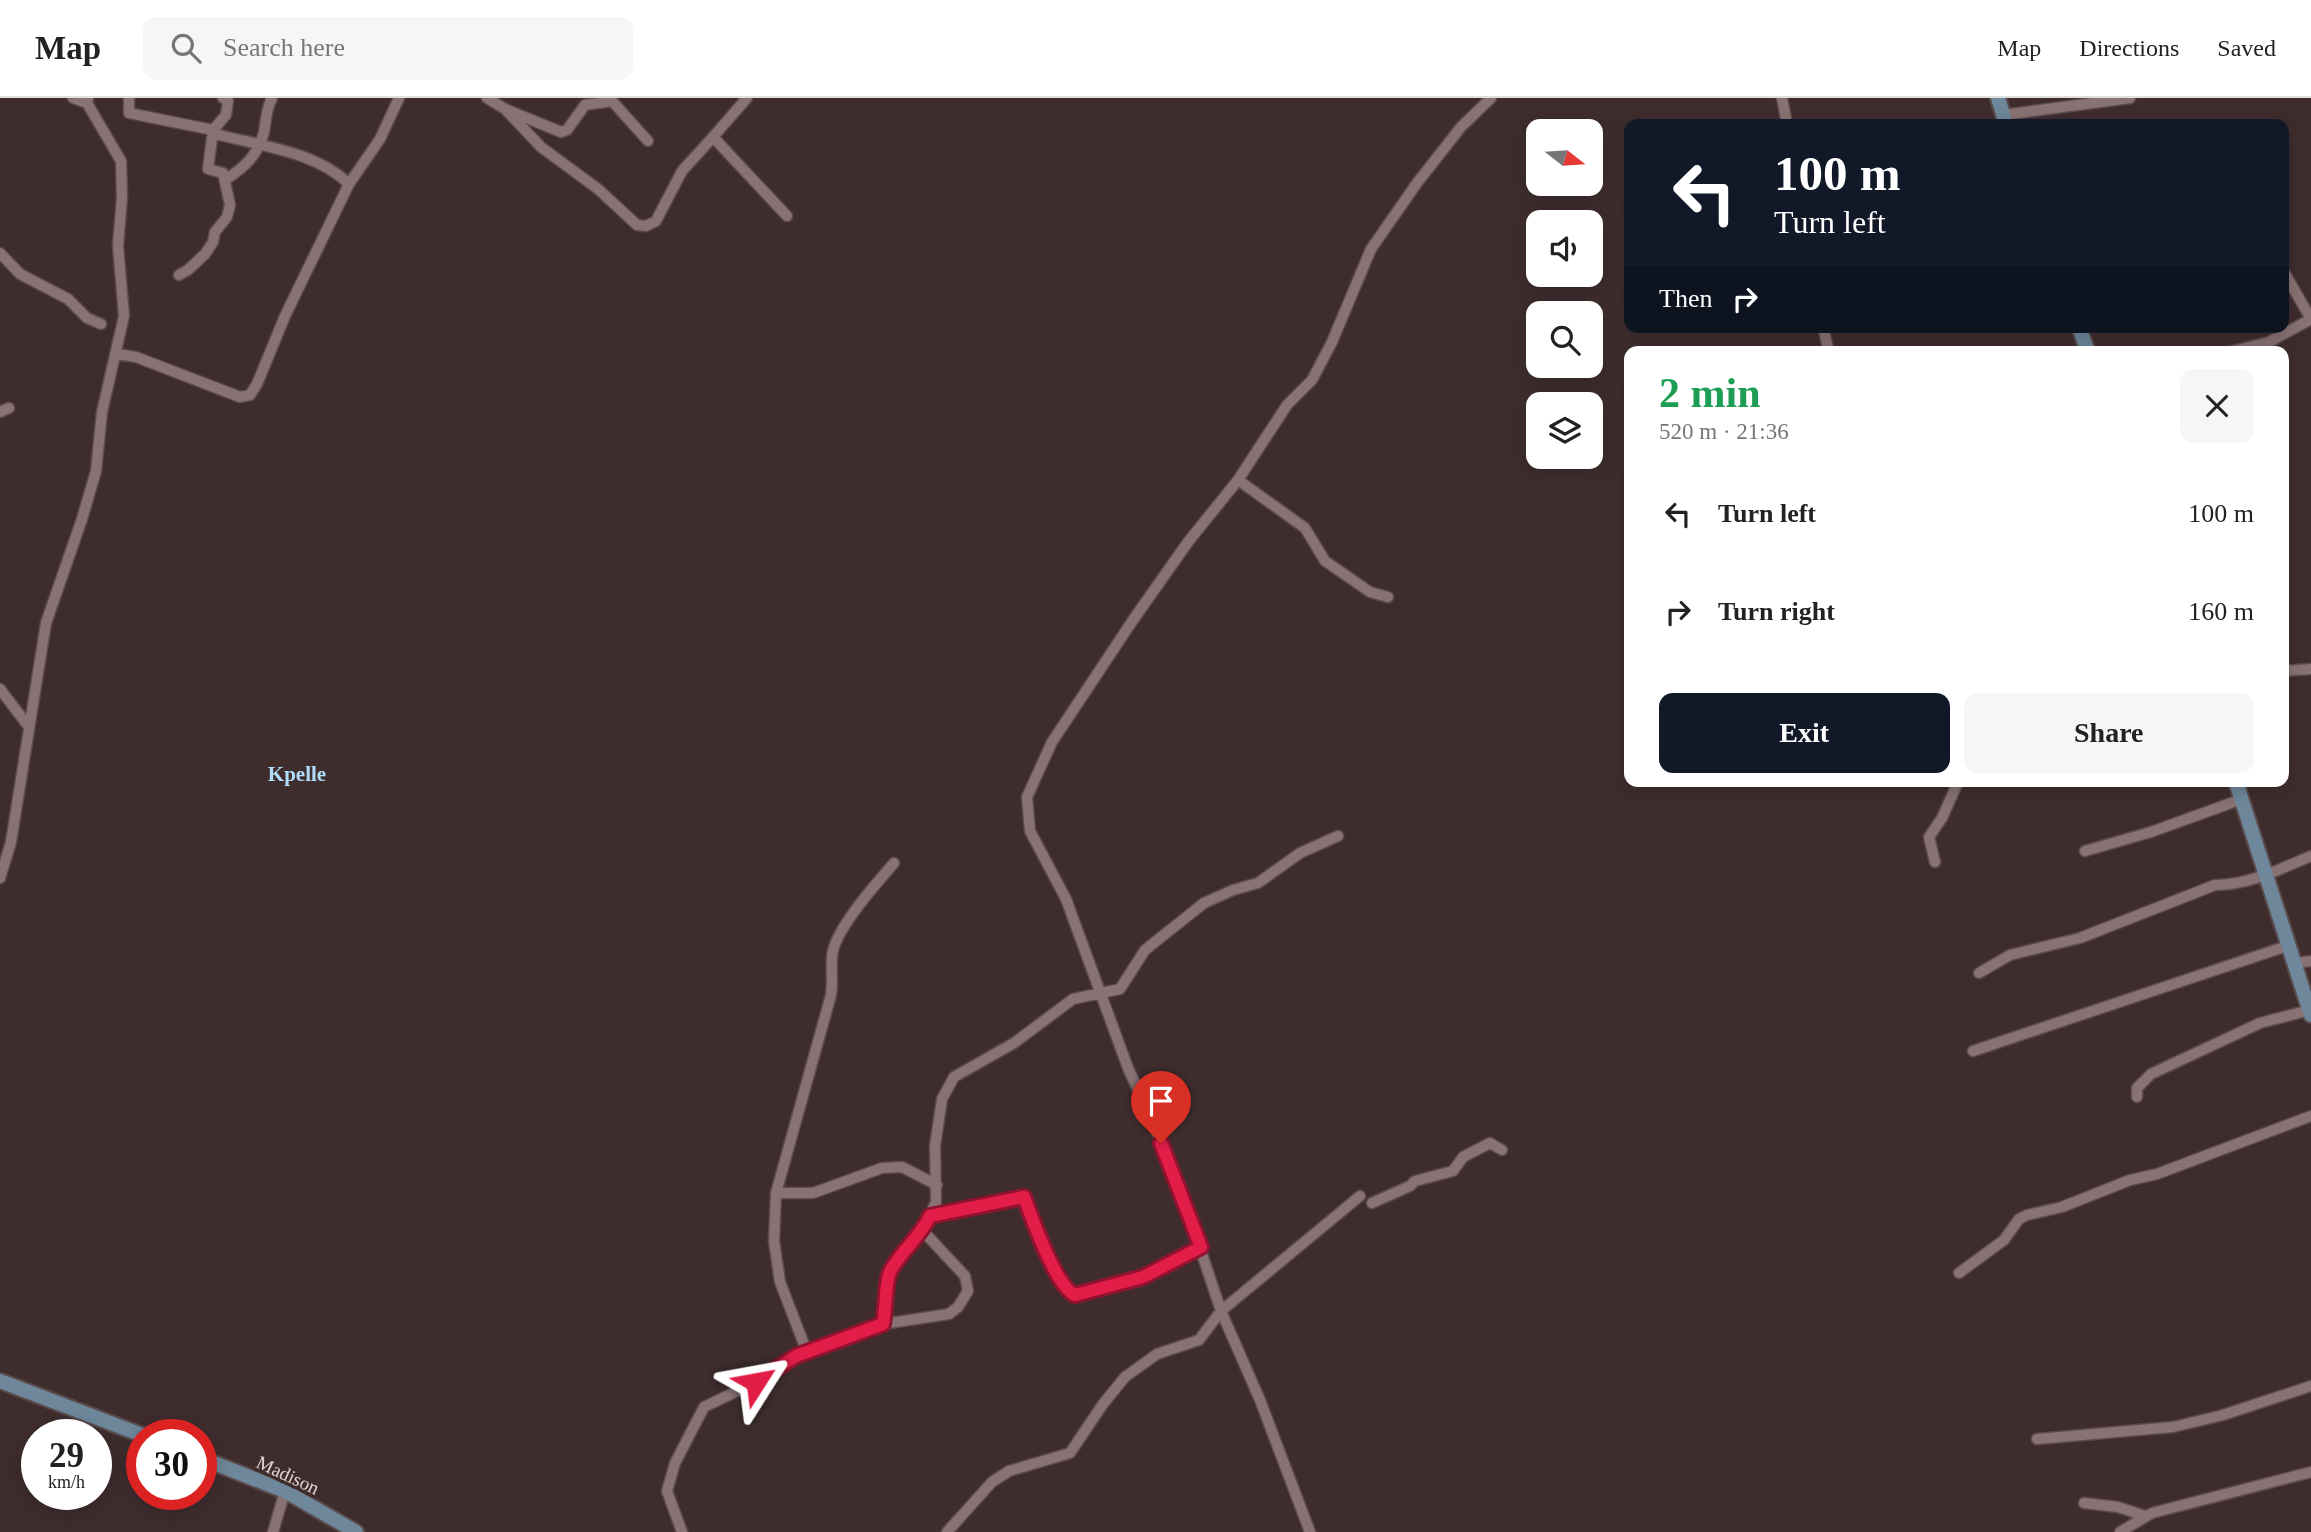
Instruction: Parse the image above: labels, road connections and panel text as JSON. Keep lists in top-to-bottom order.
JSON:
{
  "streets": {
    "street": ["Madison"]
  },
  "districts": ["Kpelle"],
  "north": "right",
  "page": {
    "header": "Map",
    "search": "Search here",
    "nav": ["Map", "Directions", "Saved"],
    "turn": ["100 m", "Turn left"],
    "then": "Then",
    "heading": ["2 min", "520 m · 21:36"],
    "list": [
      {
        "name": "Turn left",
        "value": "100 m"
      },
      {
        "name": "Turn right",
        "value": "160 m"
      }
    ],
    "buttons": ["Exit", "Share"],
    "speed": "29 km/h",
    "limit": "30"
  }
}
